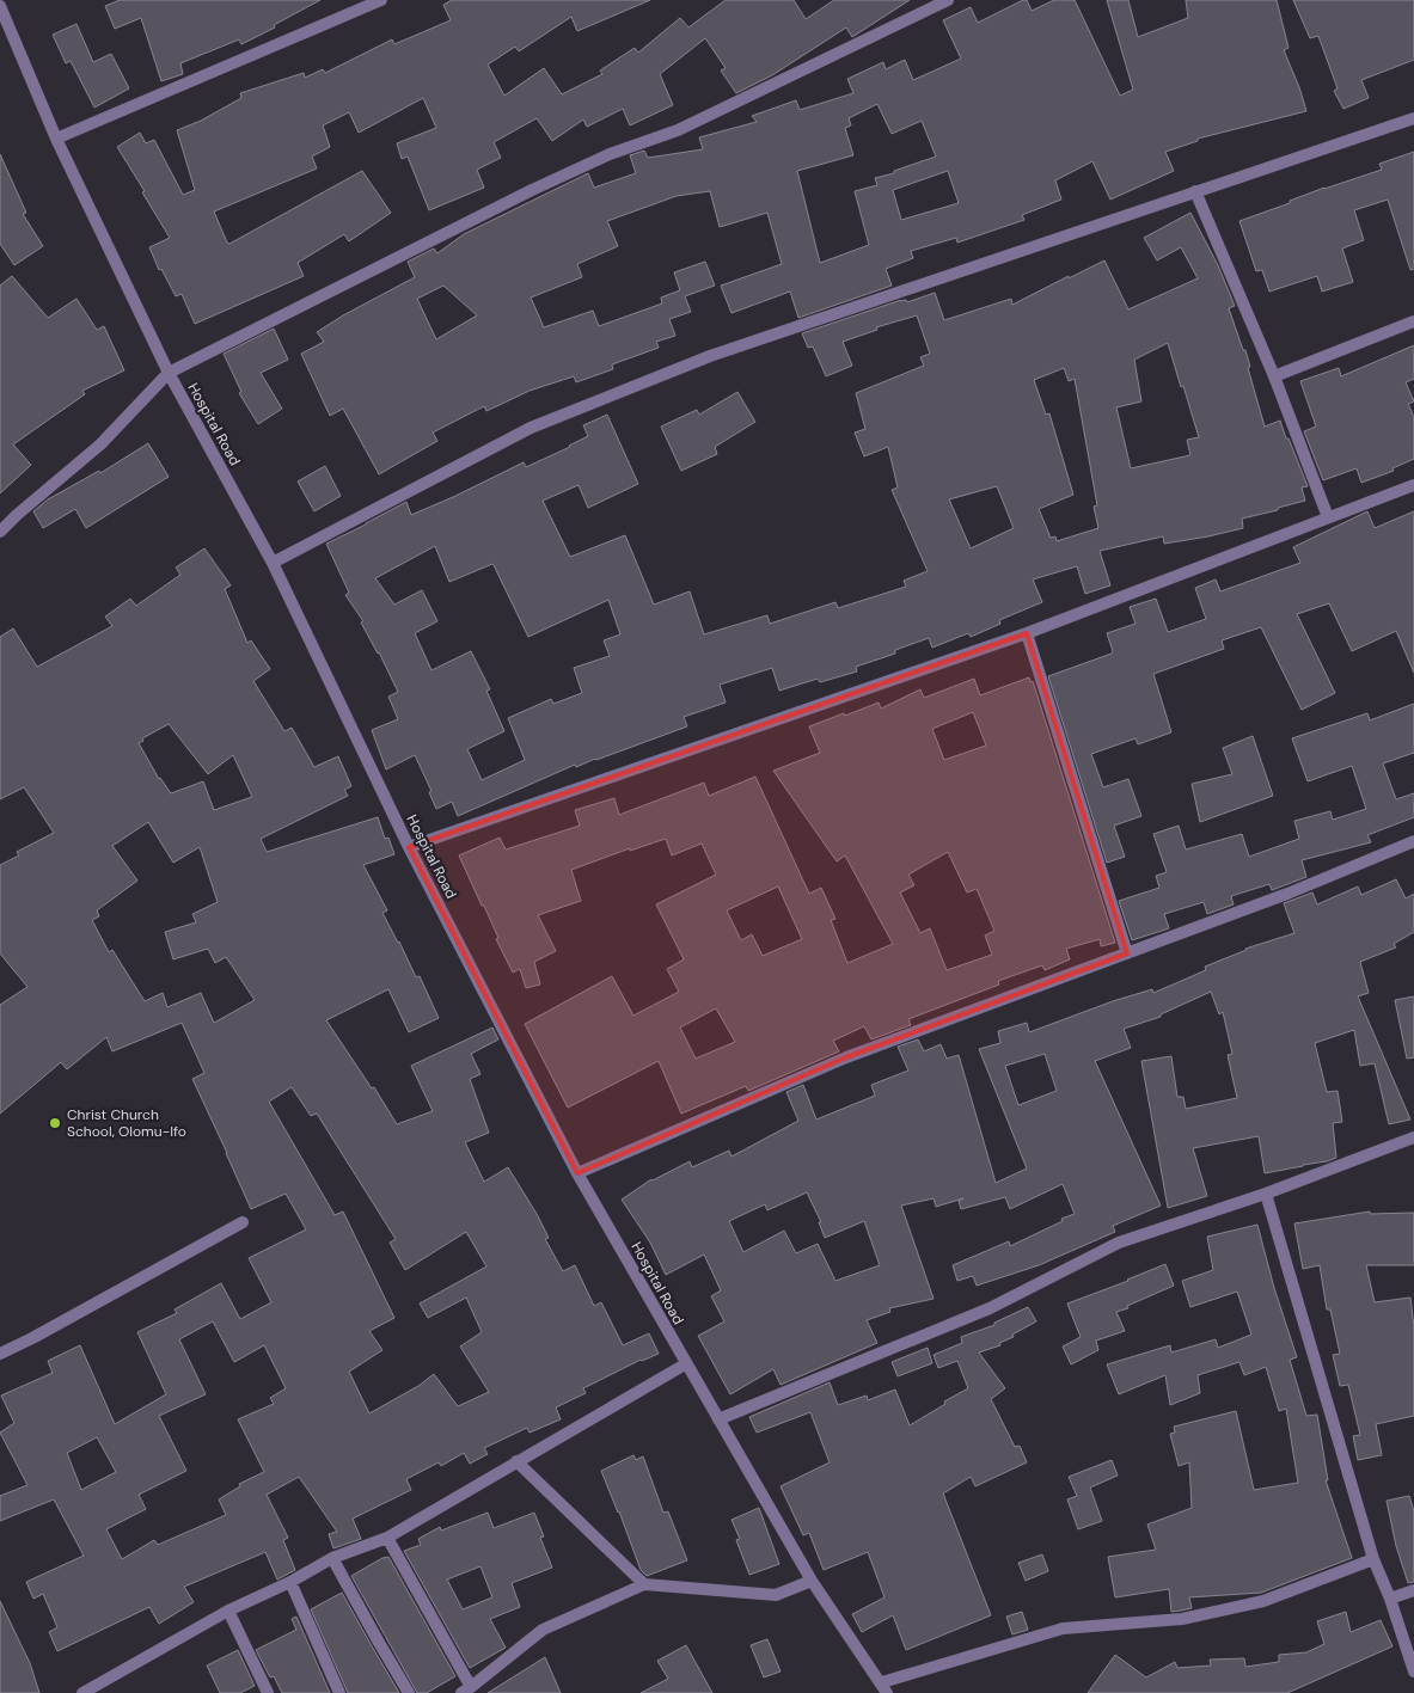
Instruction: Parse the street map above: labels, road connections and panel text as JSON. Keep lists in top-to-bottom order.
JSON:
{
  "streets": {
    "street": ["Hospital Road"]
  },
  "places": ["Christ Church School, Olomu-Ifo"]
}
